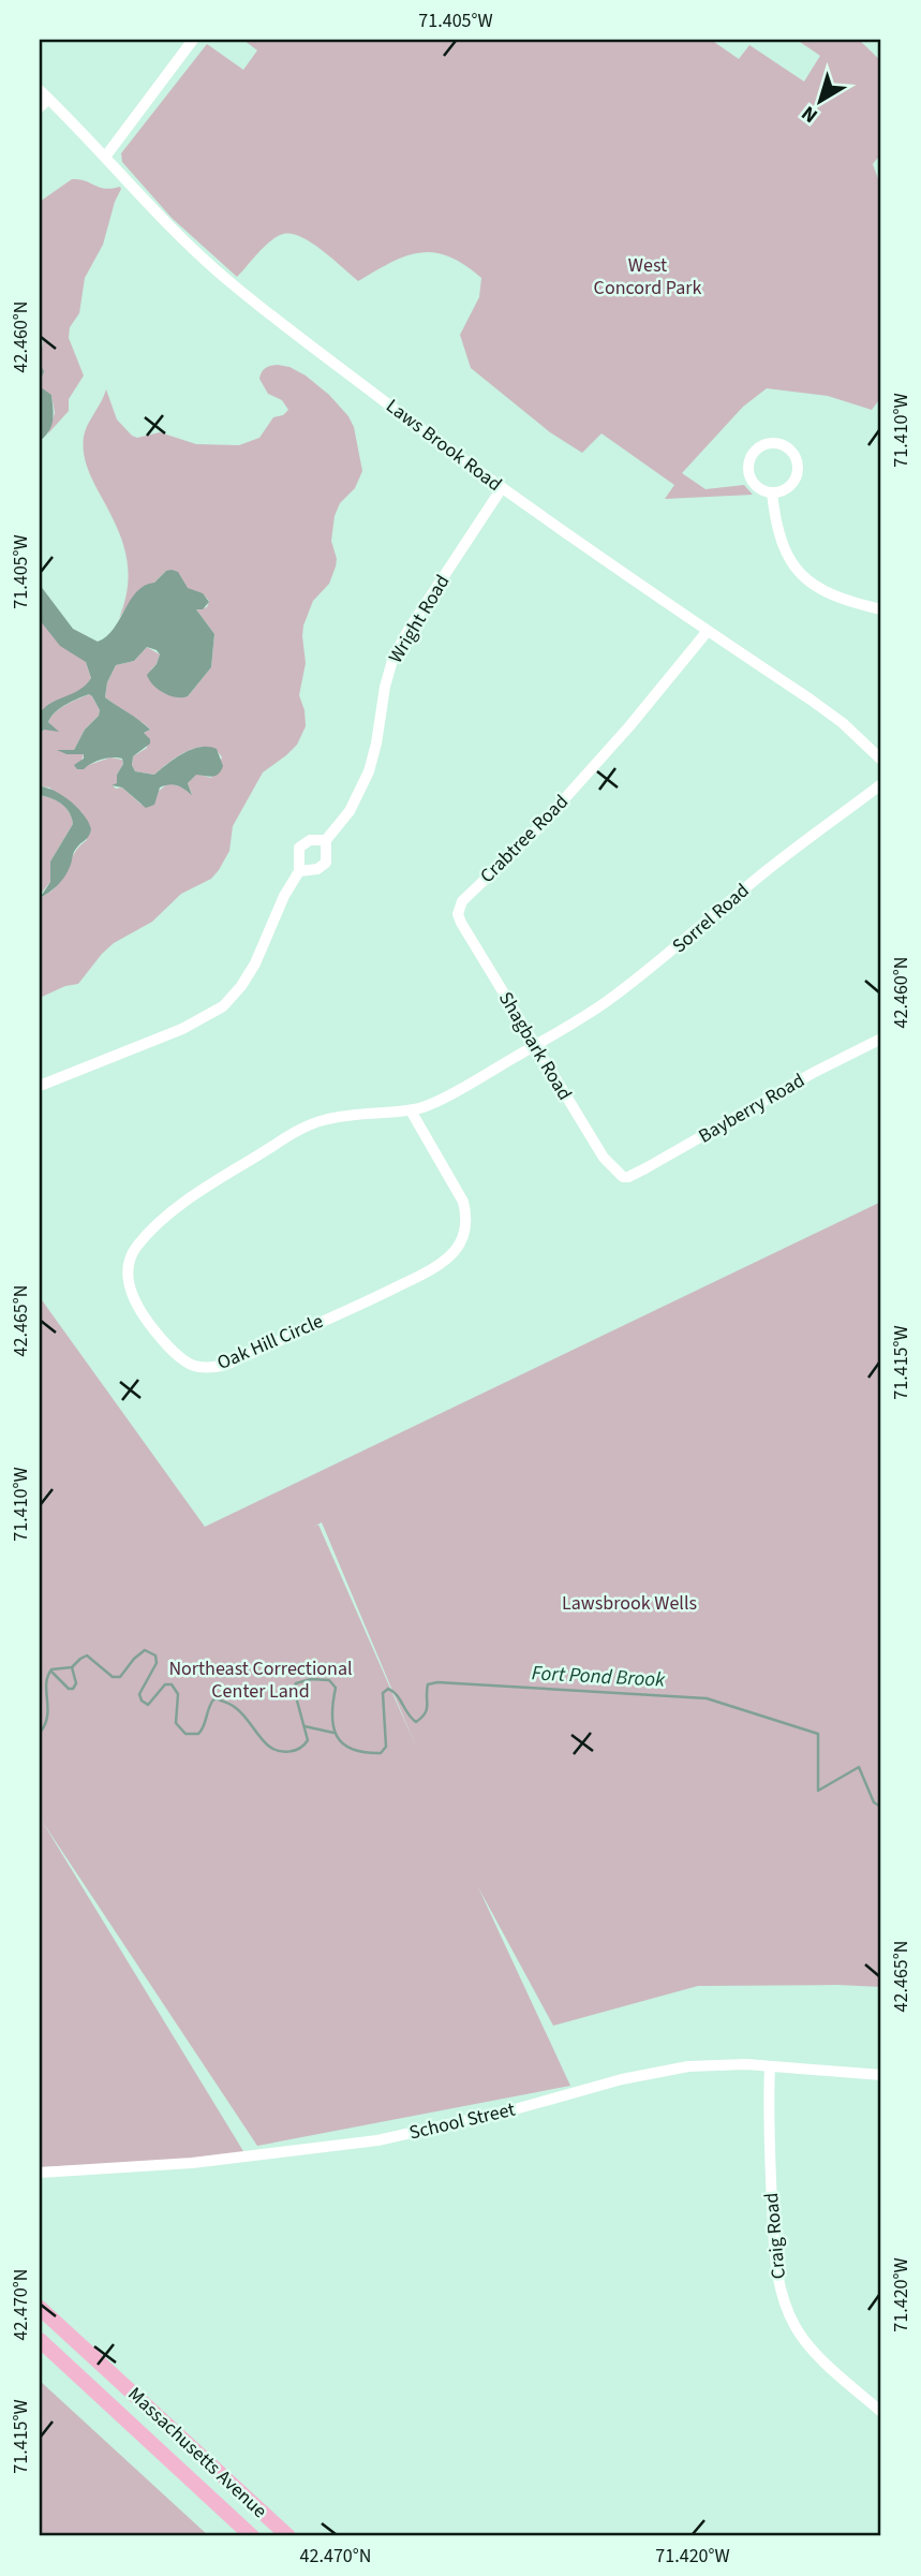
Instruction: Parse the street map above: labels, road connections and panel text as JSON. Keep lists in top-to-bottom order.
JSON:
{
  "streets": {
    "highway": ["Massachusetts Avenue"],
    "street": [
      "Laws Brook Road",
      "Wright Road",
      "Crabtree Road",
      "Sorrel Road",
      "Shagbark Road",
      "Bayberry Road",
      "Oak Hill Circle",
      "School Street",
      "Craig Road"
    ]
  },
  "crossings": [
    ["Laws Brook Road", "Wright Road"],
    ["Laws Brook Road", "Crabtree Road"],
    ["Crabtree Road", "Shagbark Road"],
    ["Sorrel Road", "Shagbark Road"],
    ["Sorrel Road", "Oak Hill Circle"],
    ["Shagbark Road", "Bayberry Road"],
    ["Shagbark Road", "Oak Hill Circle"],
    ["School Street", "Craig Road"]
  ],
  "water": ["Fort Pond Brook"],
  "parks": ["West Concord Park", "Lawsbrook Wells", "Northeast Correctional Center Land"],
  "north": "bottom left",
  "coordinates": [
    "71.405°W",
    "42.460°N",
    "71.410°W",
    "42.465°N",
    "71.415°W",
    "71.420°W",
    "42.470°N"
  ]
}
